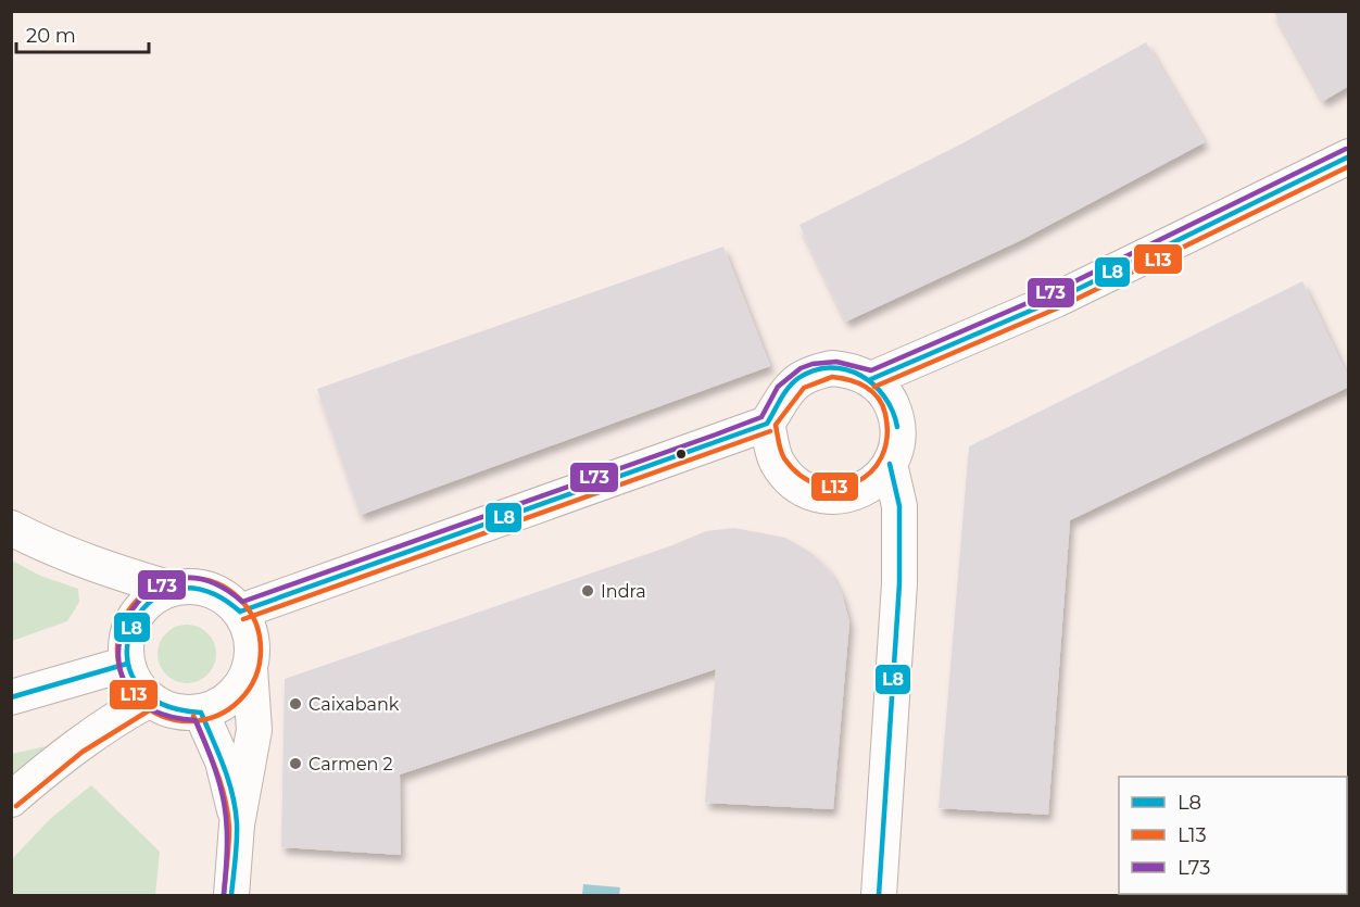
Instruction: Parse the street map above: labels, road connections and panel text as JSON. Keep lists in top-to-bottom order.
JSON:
{
  "places": ["Indra", "Caixabank", "Carmen 2"],
  "lines": ["transit line L73", "transit line L8", "transit line L13"],
  "legend": ["L8", "L13", "L73"],
  "scale_bar": "20 m"
}
